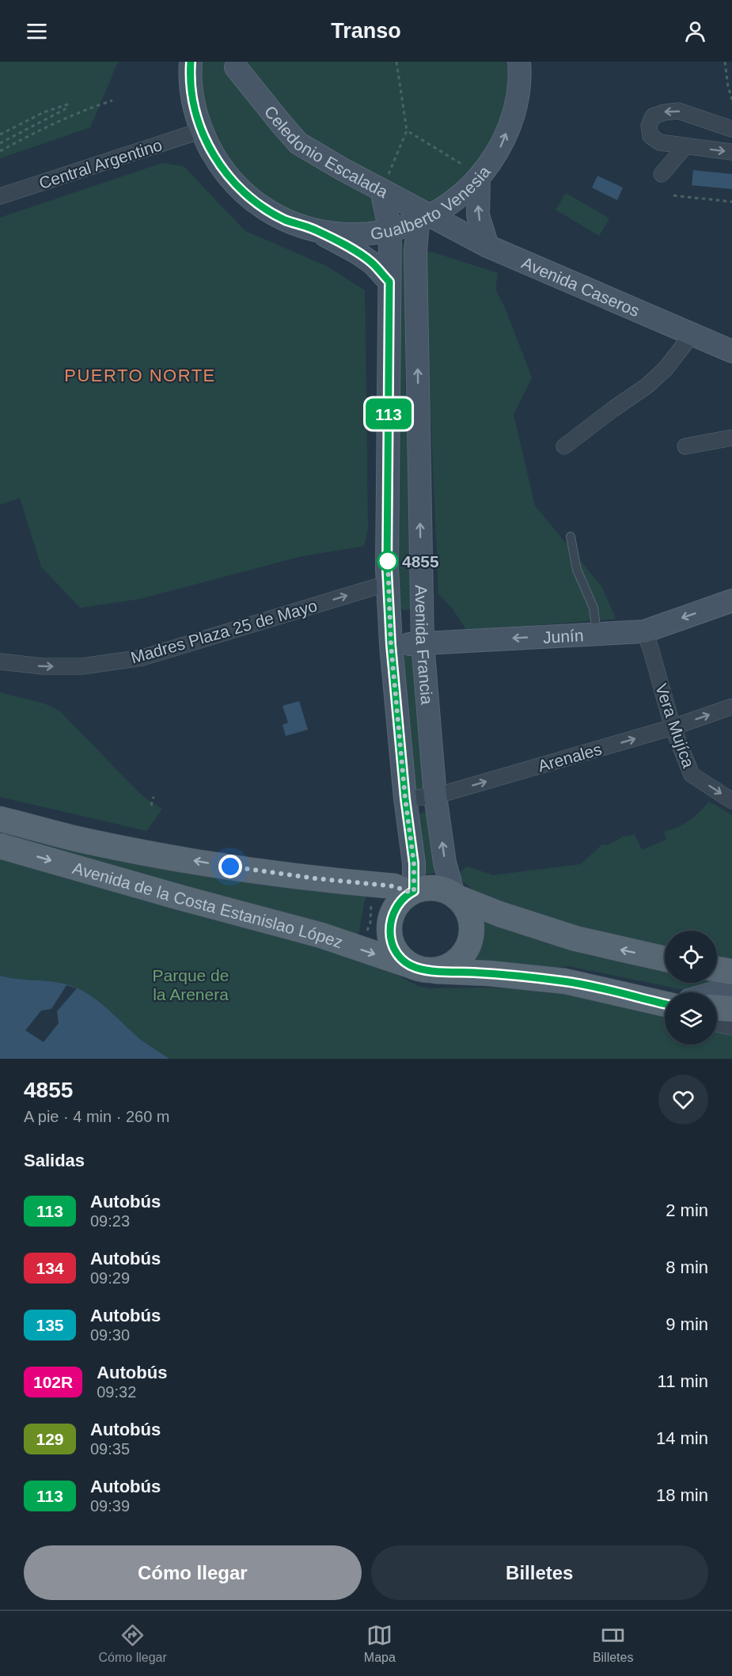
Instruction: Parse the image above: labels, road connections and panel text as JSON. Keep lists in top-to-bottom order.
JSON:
{
  "streets": {
    "main road": [
      "Celedonio Escalada",
      "Gualberto Venesia",
      "Avenida Caseros",
      "Junín",
      "Avenida Francia",
      "Avenida de la Costa Estanislao López"
    ],
    "street": [
      "Central Argentino",
      "Madres Plaza 25 de Mayo",
      "Vera Mujíca",
      "Arenales"
    ]
  },
  "crossings": [
    ["Celedonio Escalada", "Gualberto Venesia"],
    ["Celedonio Escalada", "Avenida Caseros"],
    ["Celedonio Escalada", "Avenida Francia"],
    ["Central Argentino", "Gualberto Venesia"],
    ["Gualberto Venesia", "Avenida Caseros"],
    ["Gualberto Venesia", "Avenida Francia"],
    ["Avenida Caseros", "Avenida Francia"],
    ["Madres Plaza 25 de Mayo", "Avenida Francia"],
    ["Junín", "Avenida Francia"],
    ["Junín", "Vera Mujíca"],
    ["Avenida Francia", "Arenales"],
    ["Avenida Francia", "Avenida de la Costa Estanislao López"],
    ["Vera Mujíca", "Arenales"]
  ],
  "one_way": [
    "Madres Plaza 25 de Mayo",
    "Junín",
    "Vera Mujíca",
    "Arenales"
  ],
  "districts": ["PUERTO NORTE"],
  "parks": ["Parque de la Arenera"],
  "places": ["4855"],
  "lines": ["bus line 113"],
  "page": {
    "header": "Transo",
    "on_map": "113",
    "heading": [
      ["4855", "A pie · 4 min · 260 m"],
      "Salidas"
    ],
    "list": [
      {
        "mark": "113",
        "name": "Autobús",
        "note": "09:23",
        "value": "2 min"
      },
      {
        "mark": "134",
        "name": "Autobús",
        "note": "09:29",
        "value": "8 min"
      },
      {
        "mark": "135",
        "name": "Autobús",
        "note": "09:30",
        "value": "9 min"
      },
      {
        "mark": "102R",
        "name": "Autobús",
        "note": "09:32",
        "value": "11 min"
      },
      {
        "mark": "129",
        "name": "Autobús",
        "note": "09:35",
        "value": "14 min"
      },
      {
        "mark": "113",
        "name": "Autobús",
        "note": "09:39",
        "value": "18 min"
      }
    ],
    "buttons": ["Cómo llegar", "Billetes"],
    "tabs": ["Cómo llegar", "Mapa", "Billetes"]
  }
}
